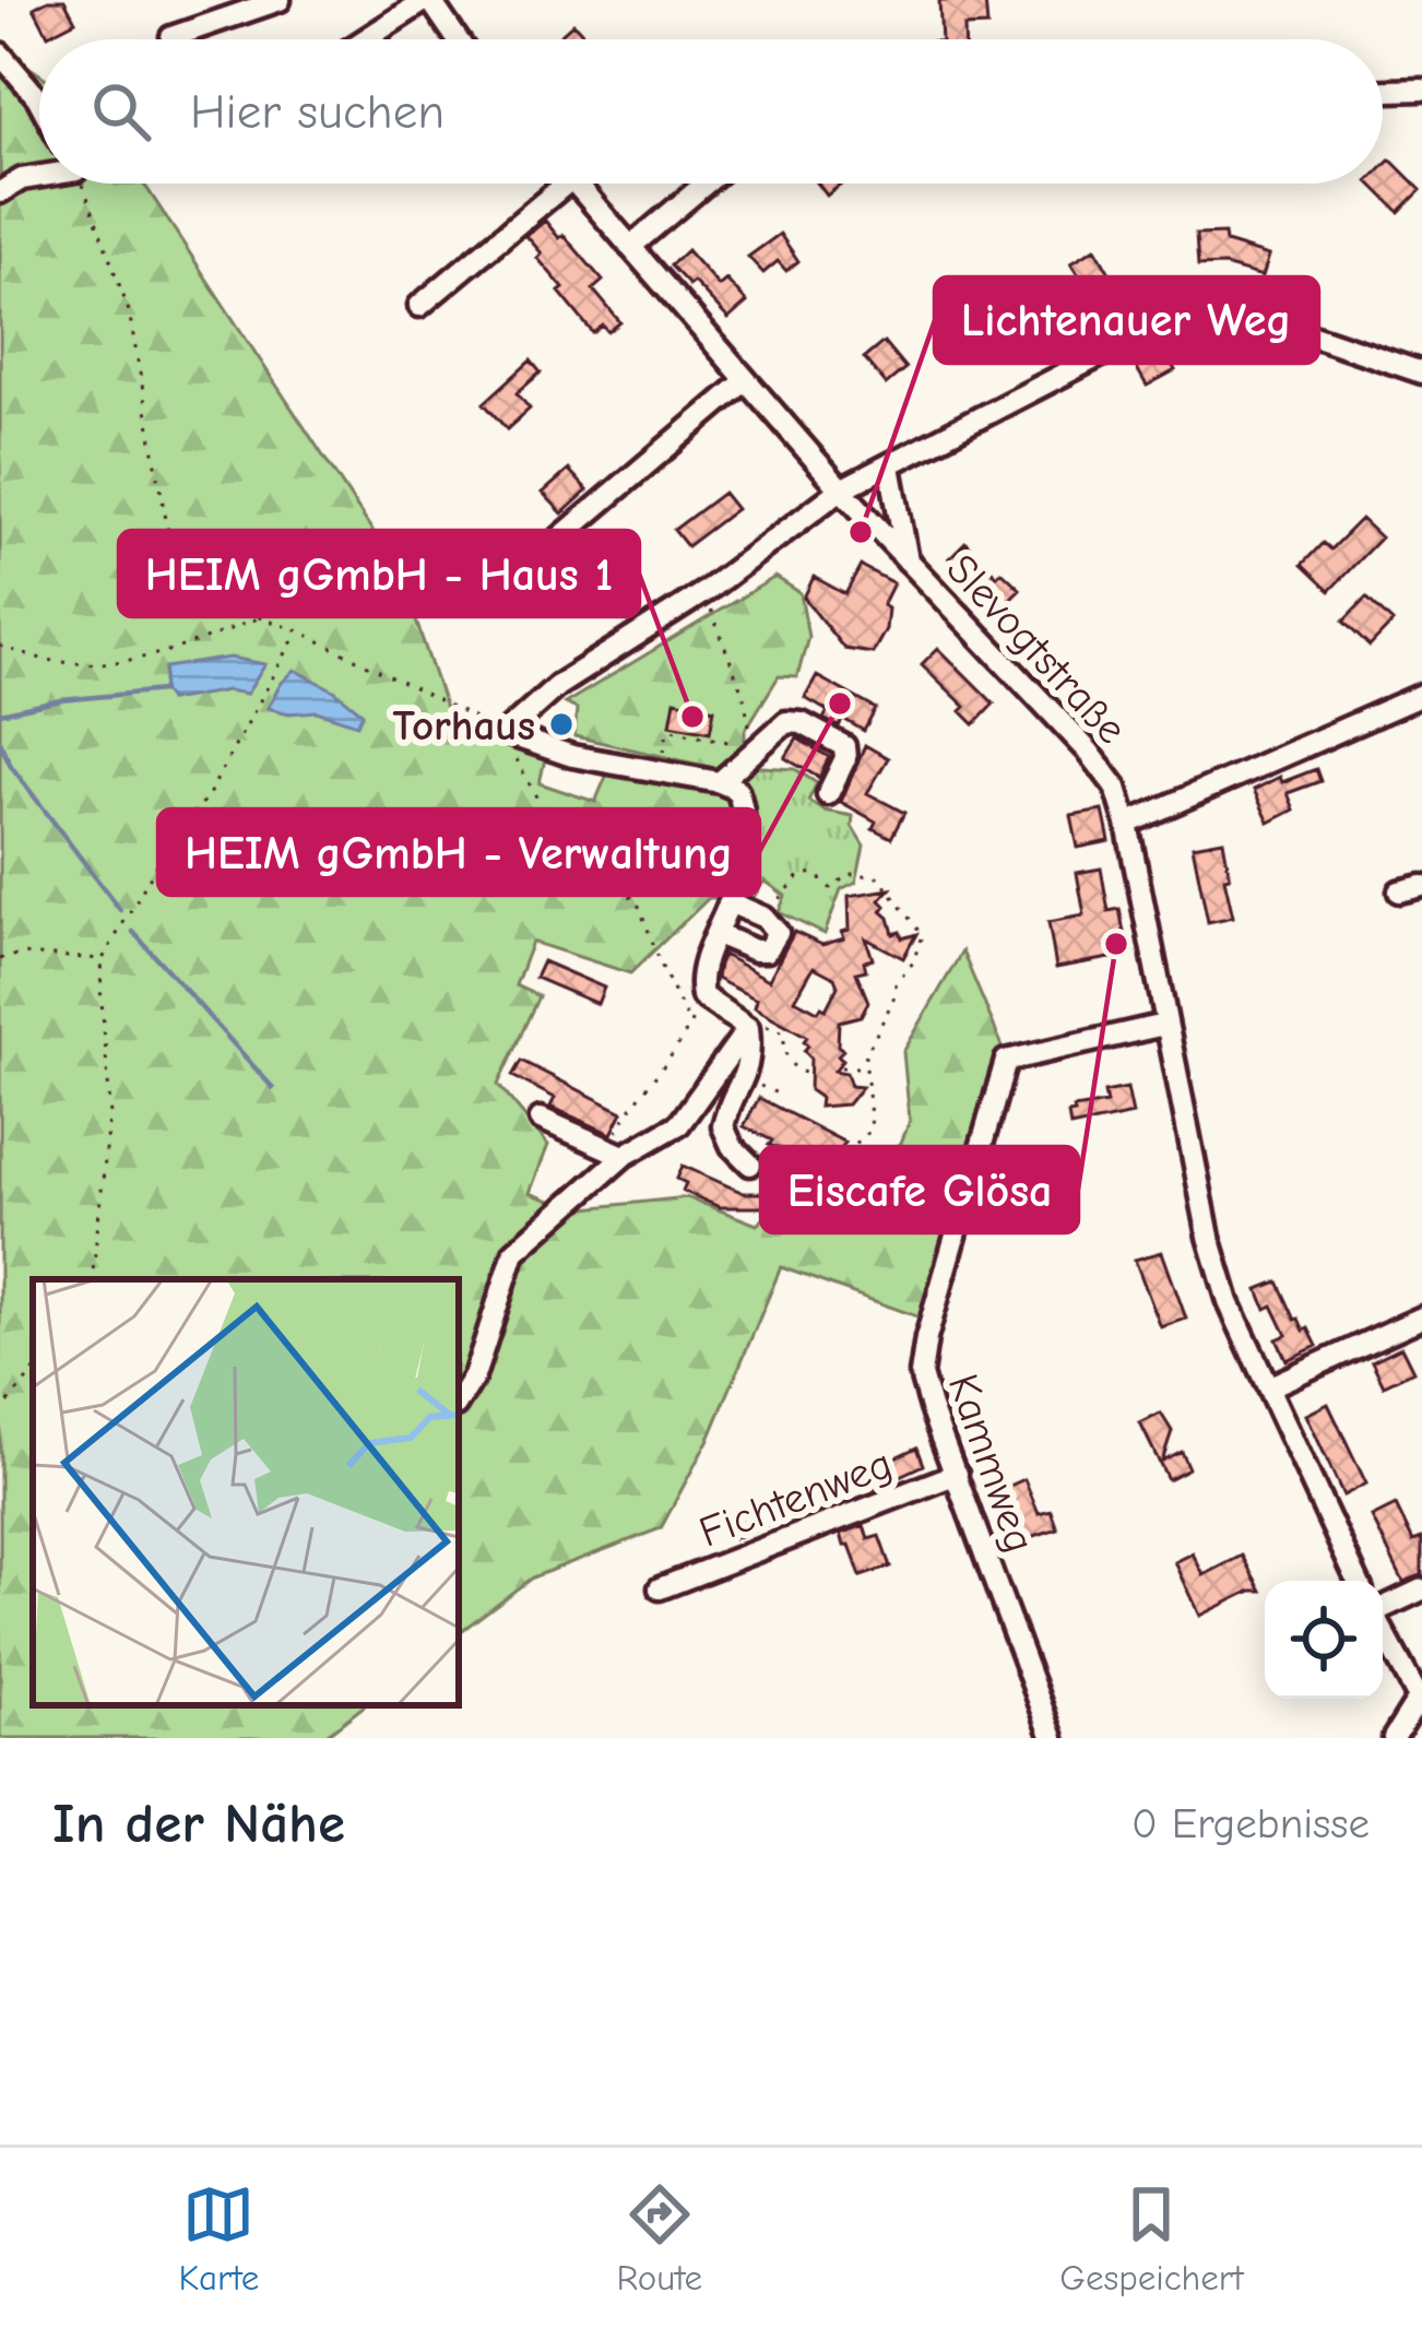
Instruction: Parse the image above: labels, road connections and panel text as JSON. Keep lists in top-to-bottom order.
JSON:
{
  "streets": {
    "street": ["Slevogtstraße", "Kammweg", "Fichtenweg"]
  },
  "crossings": [
    ["Slevogtstraße", "Kammweg"],
    ["Kammweg", "Fichtenweg"]
  ],
  "places": [
    "Lichtenauer Weg",
    "HEIM gGmbH - Verwaltung",
    "HEIM gGmbH - Haus 1",
    "Torhaus",
    "Eiscafe Glösa"
  ],
  "page": {
    "search": "Hier suchen",
    "heading": ["In der Nähe", "0 Ergebnisse"],
    "nav": ["Karte", "Route", "Gespeichert"]
  }
}
